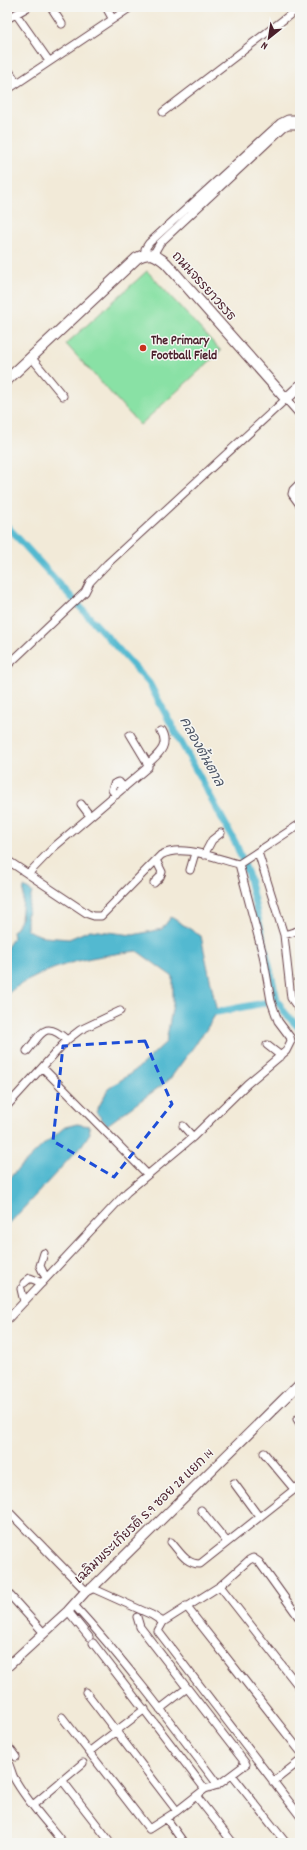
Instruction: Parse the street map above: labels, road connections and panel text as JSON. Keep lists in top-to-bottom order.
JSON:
{
  "streets": {
    "main road": ["ถนนจรรยาวรรธ"],
    "street": ["เฉลิมพระเกียรติ ร.9 ซอย 28 แยก 14"]
  },
  "water": ["คลองต้นตาล"],
  "places": ["The Primary Football Field"],
  "north": "bottom left"
}
